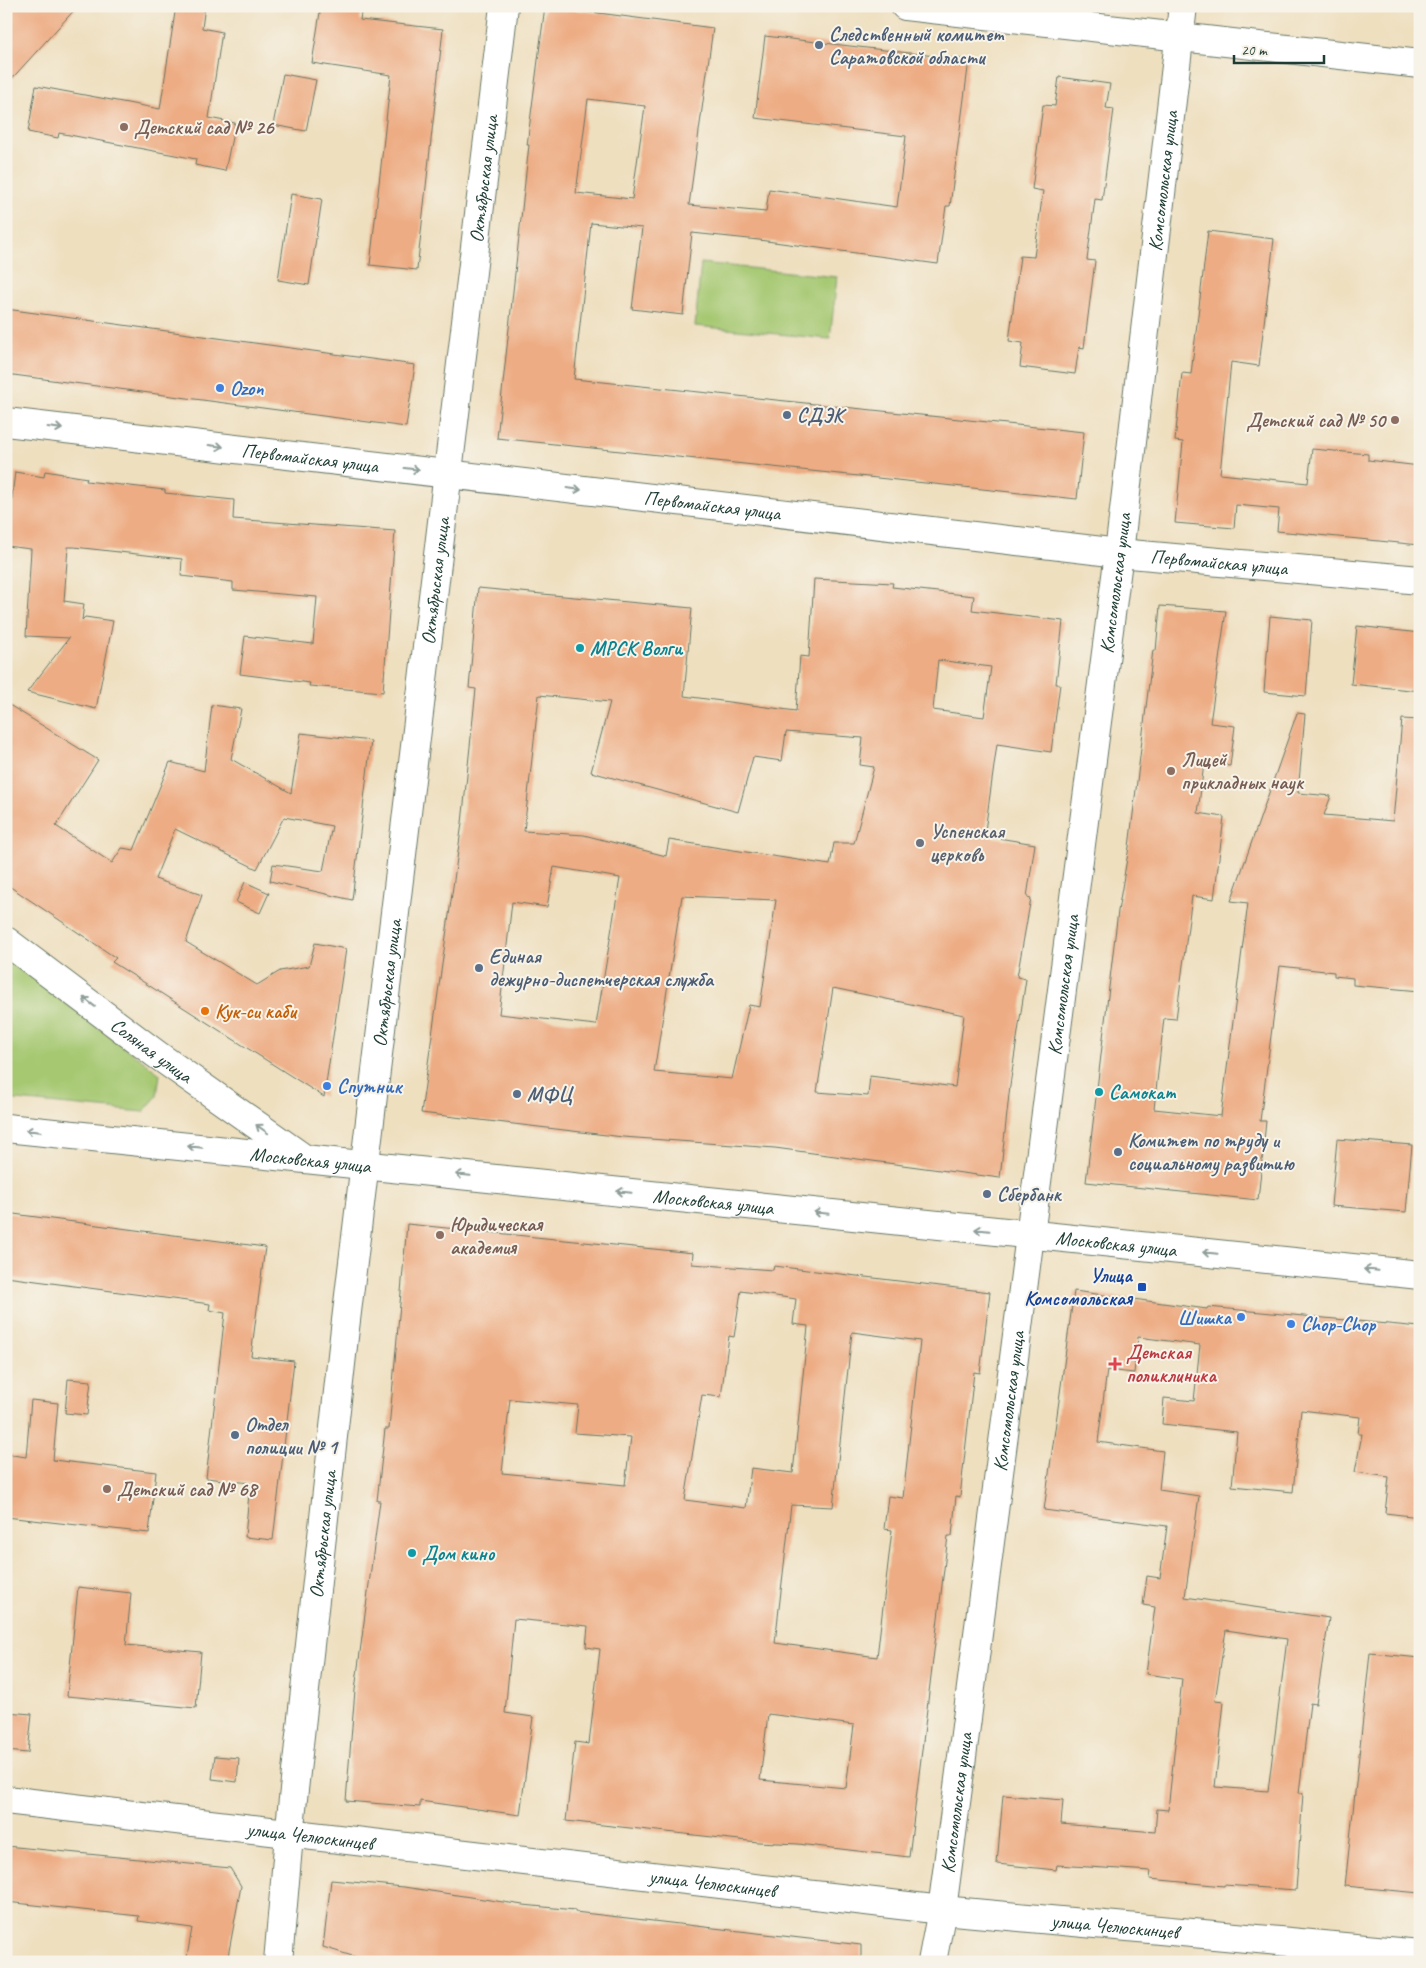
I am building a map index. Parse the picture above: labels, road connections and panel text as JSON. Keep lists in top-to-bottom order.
{
  "streets": {
    "street": [
      "Октябрьская улица",
      "Комсомольская улица",
      "Первомайская улица",
      "Соляная улица",
      "Московская улица",
      "улица Челюскинцев"
    ]
  },
  "crossings": [
    ["Октябрьская улица", "Первомайская улица"],
    ["Октябрьская улица", "Московская улица"],
    ["Октябрьская улица", "улица Челюскинцев"],
    ["Комсомольская улица", "Первомайская улица"],
    ["Комсомольская улица", "Московская улица"],
    ["Комсомольская улица", "улица Челюскинцев"],
    ["Соляная улица", "Московская улица"]
  ],
  "one_way": ["Первомайская улица", "Соляная улица", "Московская улица"],
  "places": {
    "other": [
      "Следственный комитет Саратовской области",
      "Детский сад № 26",
      "Ozon",
      "СДЭК",
      "Детский сад № 50",
      "МРСК Волги",
      "Лицей прикладных наук",
      "Успенская церковь",
      "Единая дежурно-диспетчерская служба",
      "Кук-си каби",
      "Спутник",
      "Самокат",
      "МФЦ",
      "Комитет по труду и социальному развитию",
      "Сбербанк",
      "Юридическая академия",
      "Шишка",
      "Chop-Chop",
      "Отдел полиции № 1",
      "Детский сад № 68",
      "Дом кино"
    ],
    "transit": ["Улица Комсомольская"],
    "health": ["Детская поликлиника"]
  },
  "scale_bar": "20 m"
}
